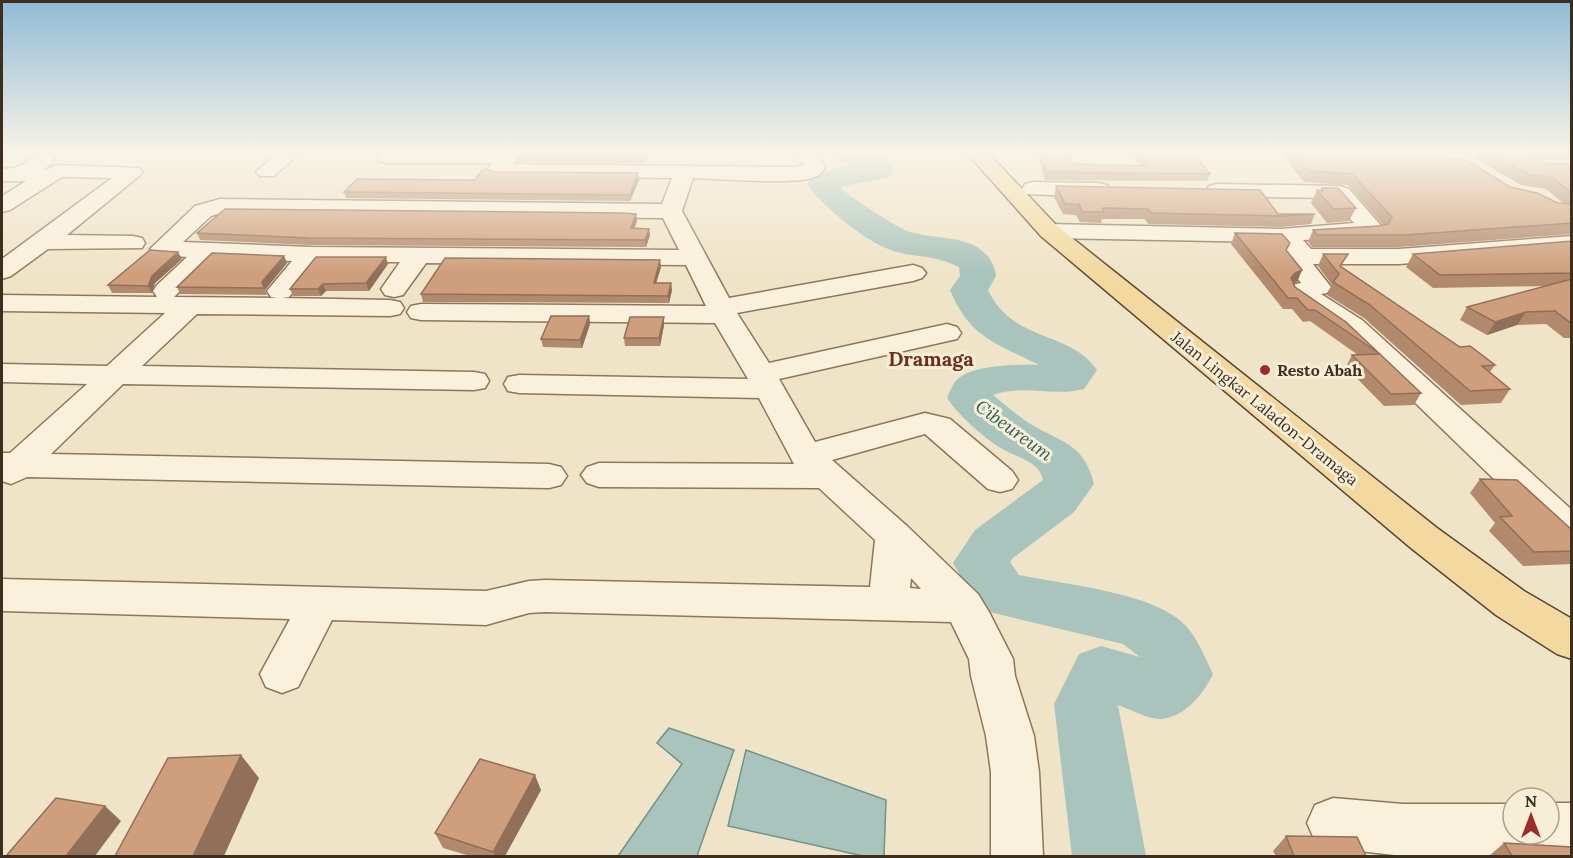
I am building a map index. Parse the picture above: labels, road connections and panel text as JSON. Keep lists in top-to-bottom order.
{
  "streets": {
    "main road": ["Jalan Lingkar Laladon-Dramaga"]
  },
  "districts": ["Dramaga"],
  "water": ["Cibeureum"],
  "places": ["Resto Abah"],
  "north": "top"
}
